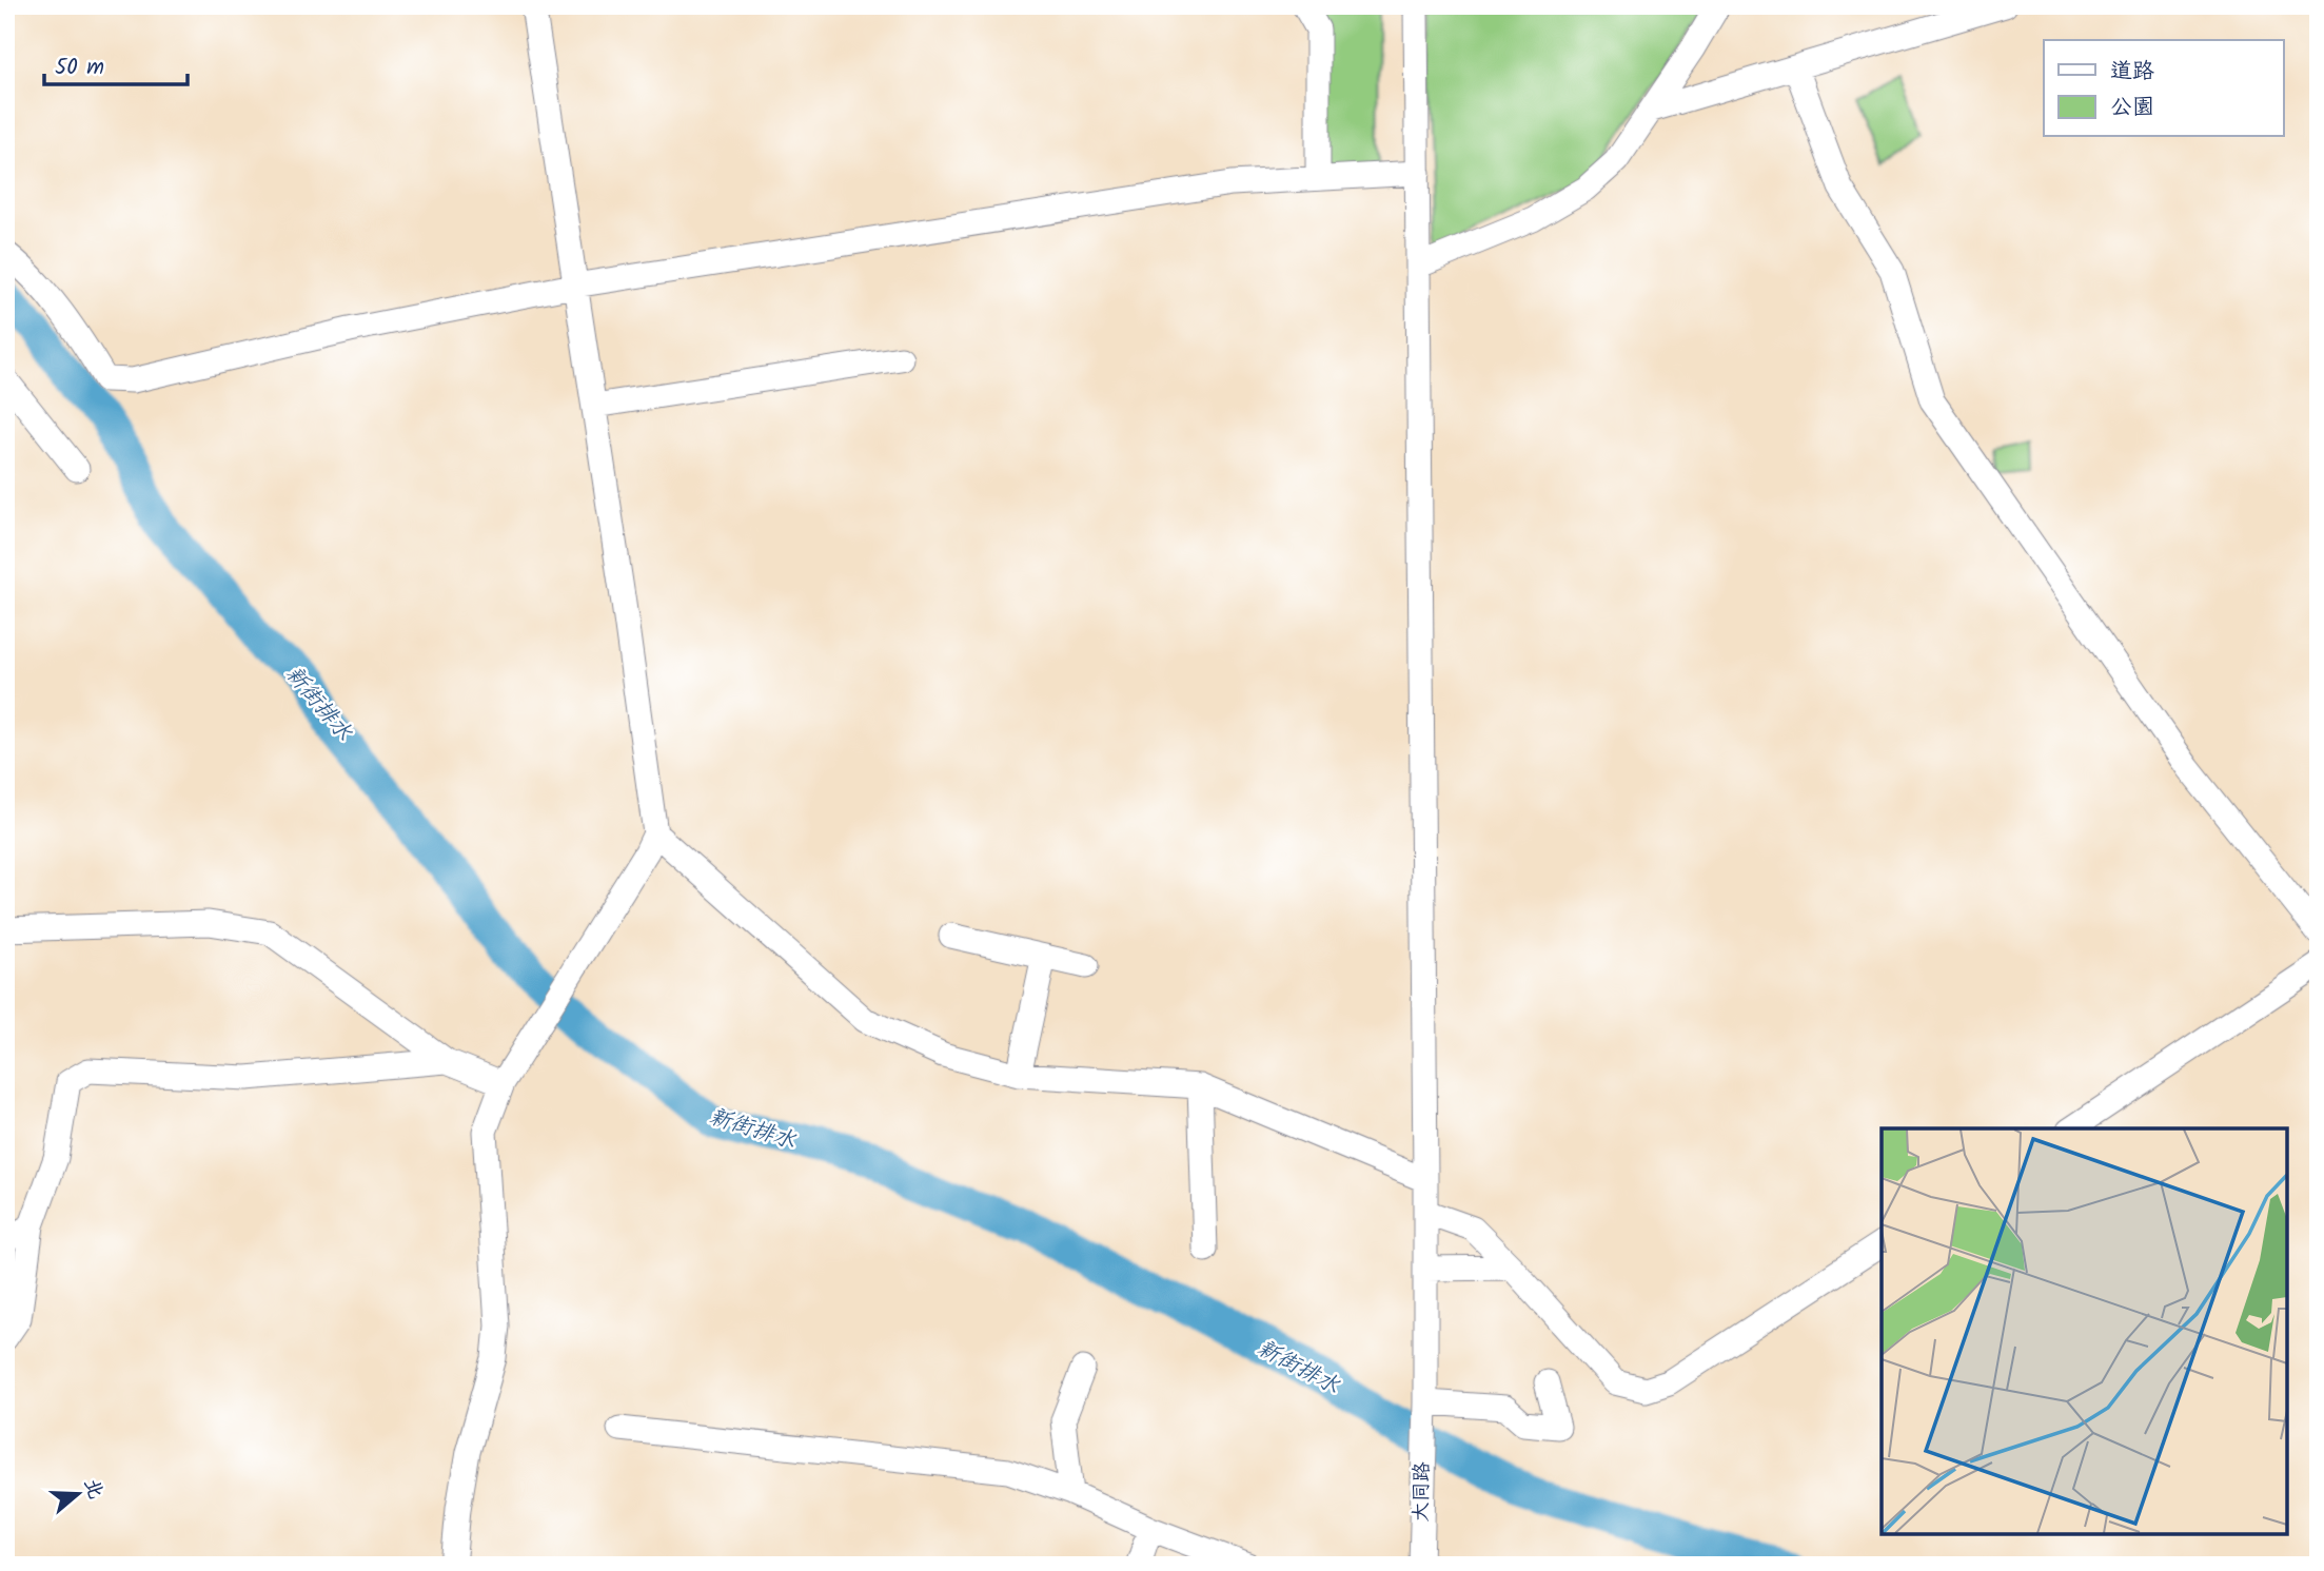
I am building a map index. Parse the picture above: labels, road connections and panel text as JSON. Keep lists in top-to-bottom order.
{
  "streets": {
    "street": ["大同路"]
  },
  "water": ["新街排水"],
  "legend": ["道路", "公園"],
  "scale_bar": "50 m",
  "north": "right"
}
